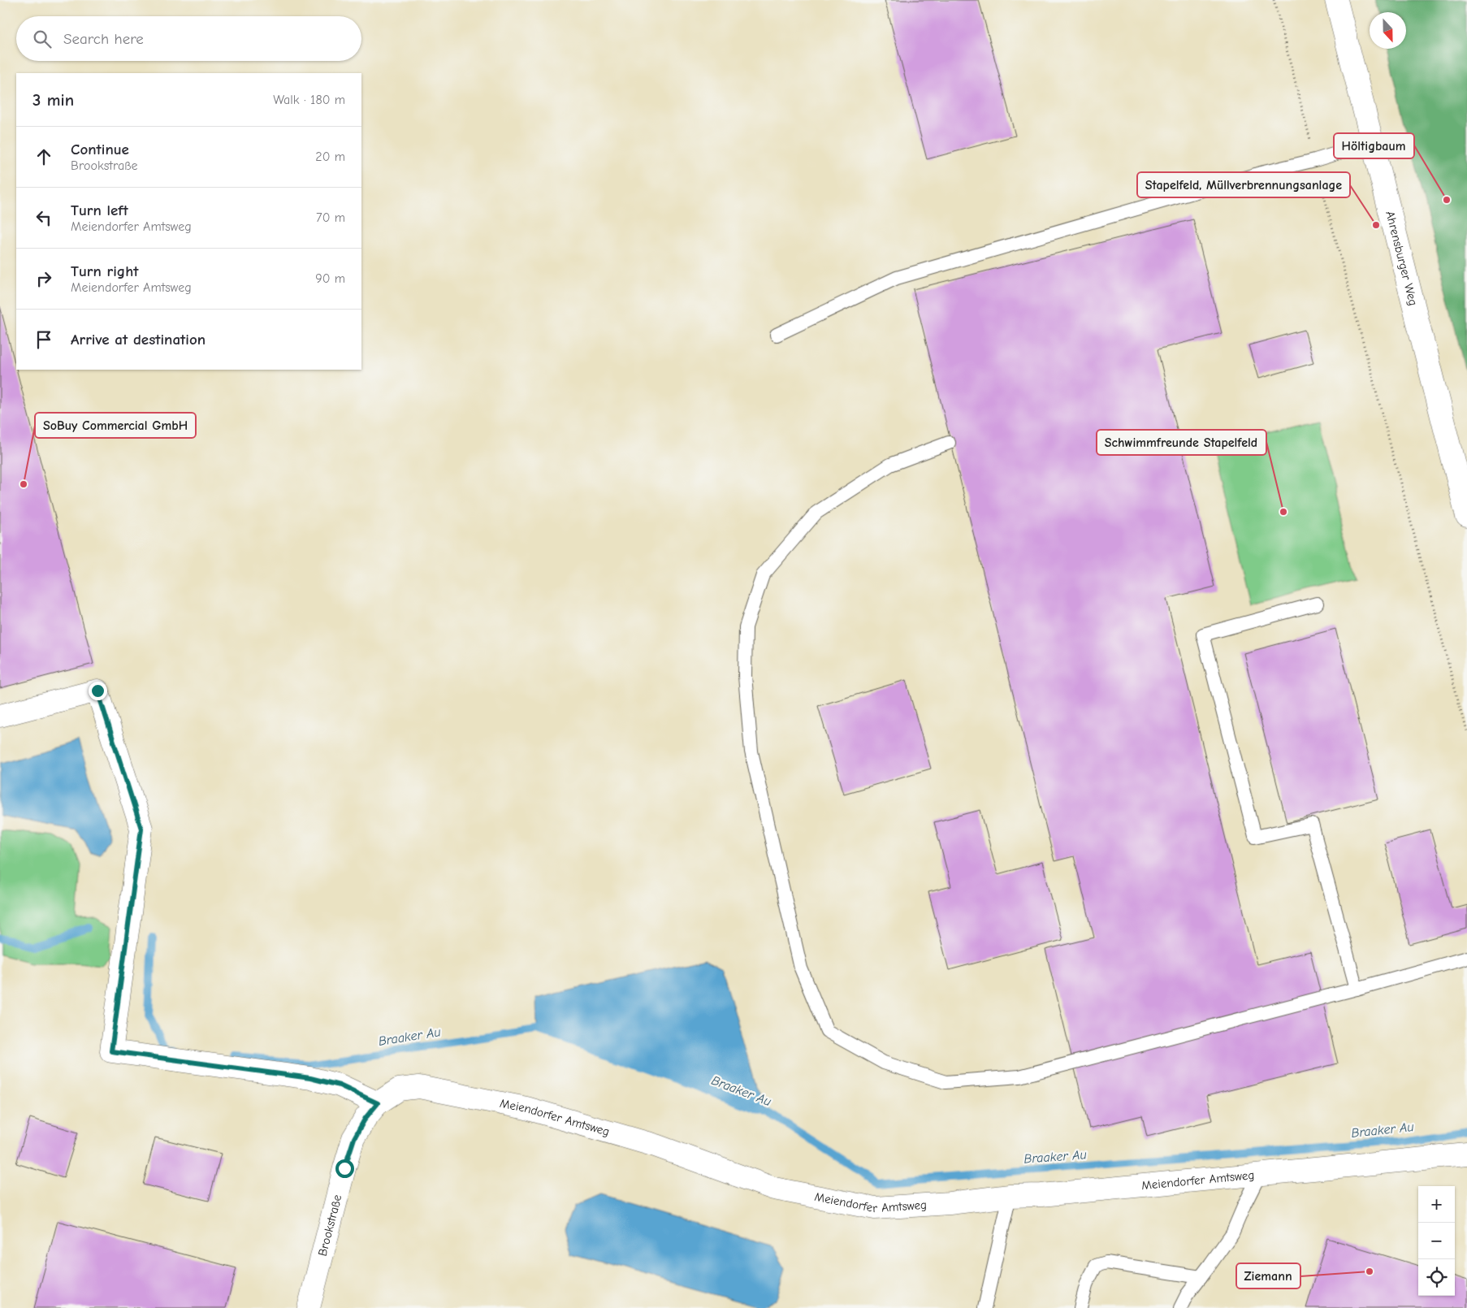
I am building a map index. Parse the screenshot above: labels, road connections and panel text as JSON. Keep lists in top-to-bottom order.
{
  "streets": {
    "street": ["Ahrensburger Weg", "Meiendorfer Amtsweg", "Brookstraße"]
  },
  "crossings": [
    ["Meiendorfer Amtsweg", "Brookstraße"]
  ],
  "water": ["Braaker Au"],
  "places": [
    "Höltigbaum",
    "Stapelfeld, Müllverbrennungsanlage",
    "SoBuy Commercial GmbH",
    "Schwimmfreunde Stapelfeld",
    "Ziemann"
  ],
  "north": "bottom",
  "page": {
    "search": "Search here",
    "heading": ["3 min", "Walk · 180 m"],
    "list": [
      ["Continue", "Brookstraße", "20 m"],
      ["Turn left", "Meiendorfer Amtsweg", "70 m"],
      ["Turn right", "Meiendorfer Amtsweg", "90 m"],
      "Arrive at destination"
    ],
    "map_buttons": ["+", "−"]
  }
}
